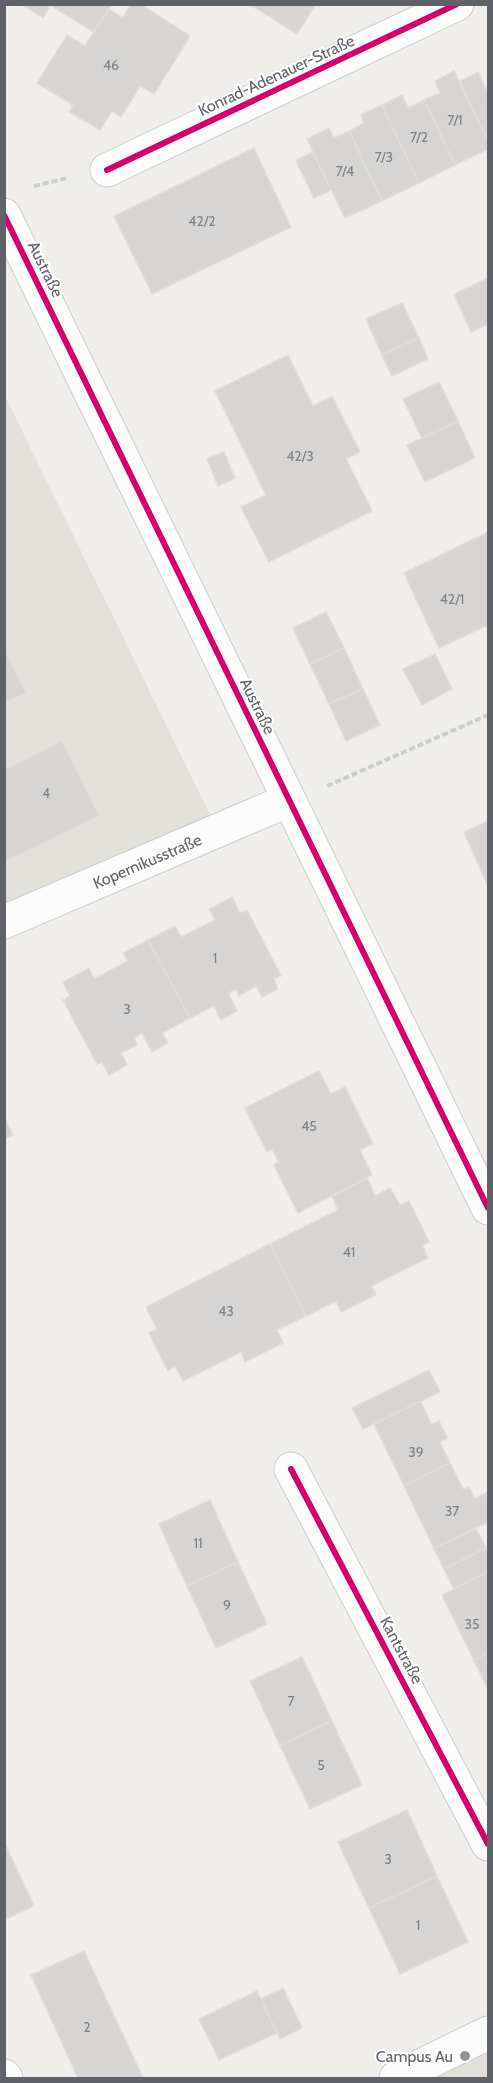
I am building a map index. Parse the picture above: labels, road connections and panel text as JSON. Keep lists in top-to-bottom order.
{
  "streets": {
    "street": [
      "Konrad-Adenauer-Straße",
      "Austraße",
      "Kopernikusstraße",
      "Kantstraße"
    ]
  },
  "crossings": [
    ["Austraße", "Kopernikusstraße"]
  ],
  "places": ["Campus Au"],
  "house_numbers": [
    "46",
    "7/1",
    "7/2",
    "7/3",
    "7/4",
    "42/2",
    "42/3",
    "42/1",
    "4",
    "1",
    "3",
    "45",
    "41",
    "43",
    "39",
    "37",
    "11",
    "9",
    "35",
    "7",
    "5",
    "3",
    "1",
    "2"
  ]
}
